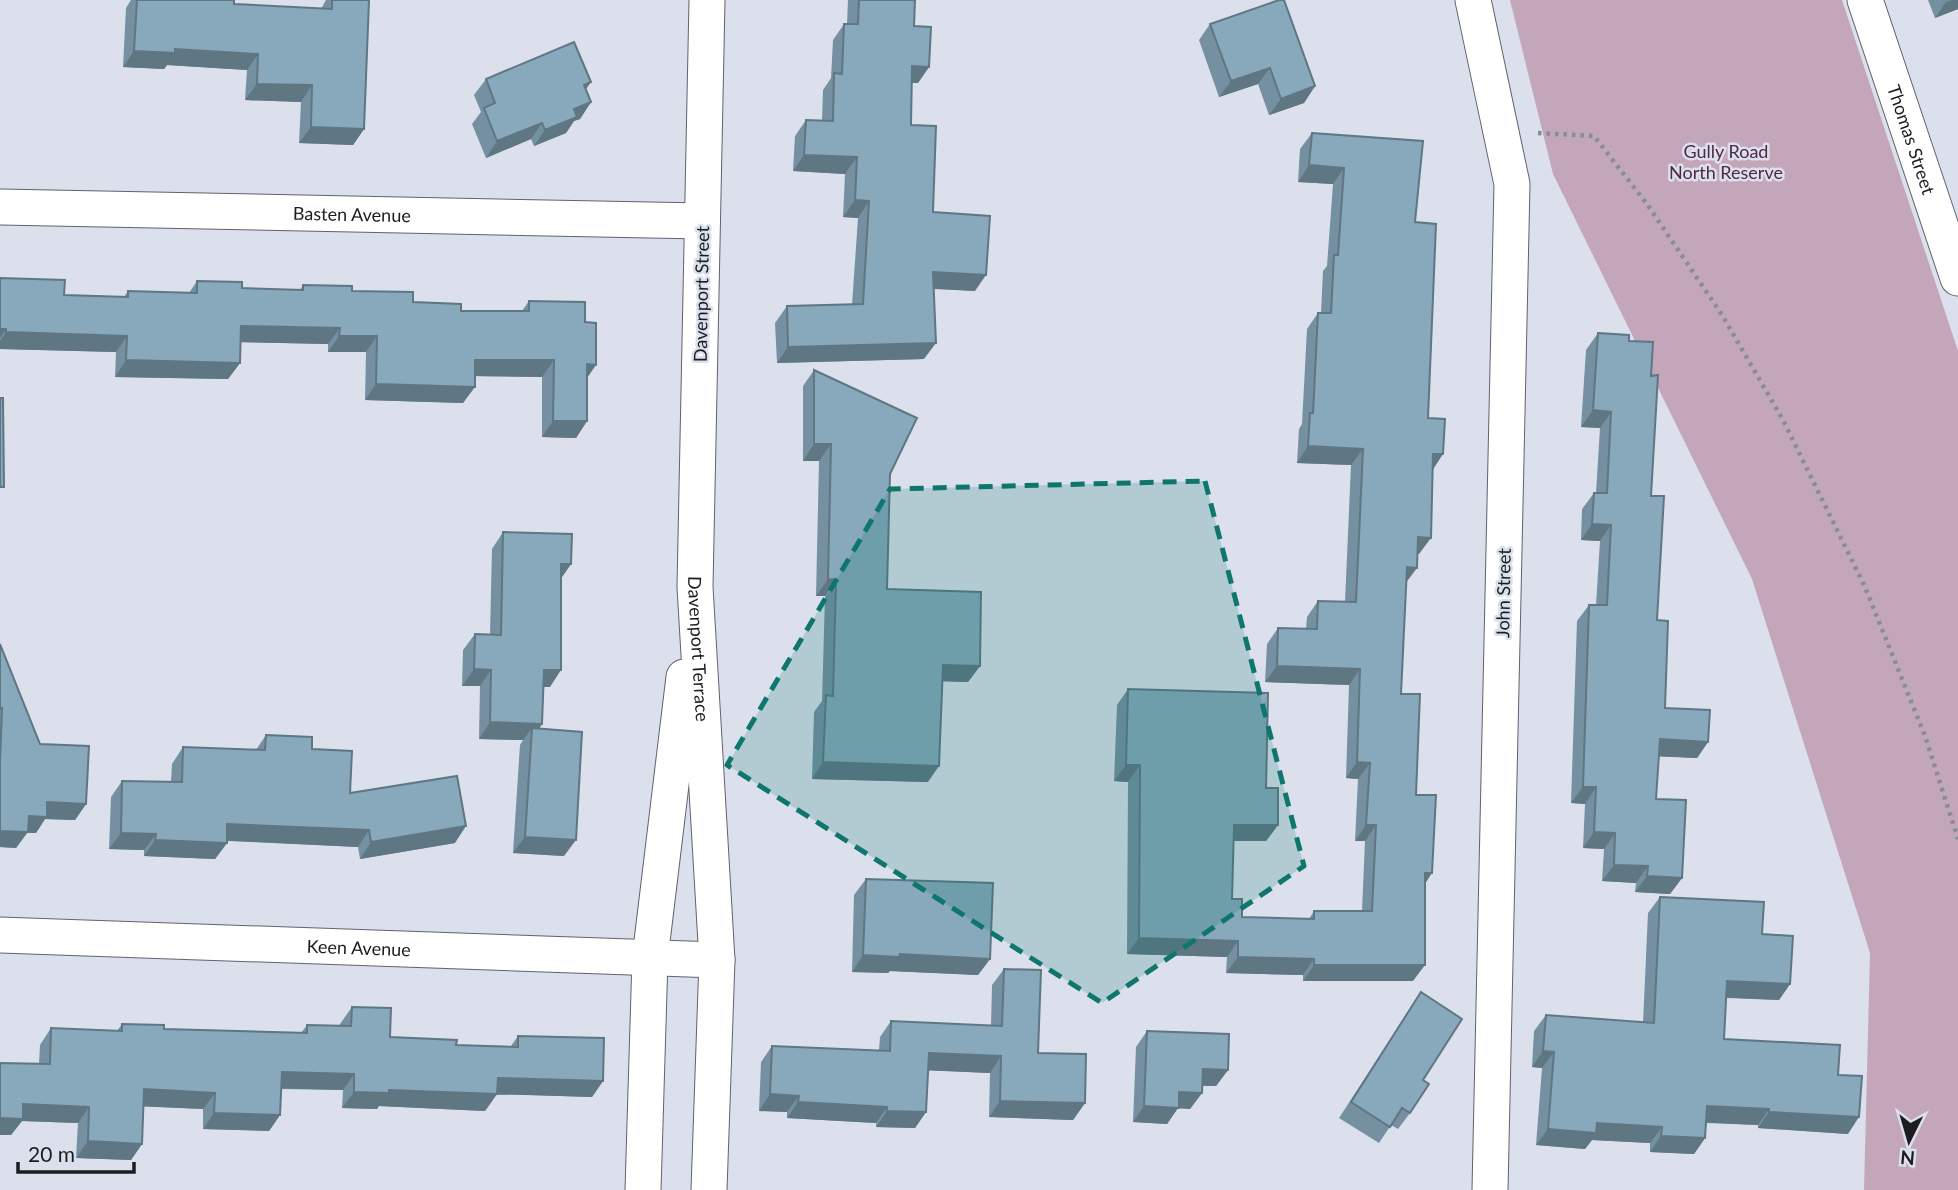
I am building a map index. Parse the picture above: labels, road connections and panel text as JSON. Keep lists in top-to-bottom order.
{
  "streets": {
    "street": [
      "Thomas Street",
      "Basten Avenue",
      "Davenport Street",
      "John Street",
      "Davenport Terrace",
      "Keen Avenue"
    ]
  },
  "crossings": [
    ["Basten Avenue", "Davenport Street"],
    ["Davenport Street", "Davenport Terrace"],
    ["Davenport Terrace", "Keen Avenue"]
  ],
  "parks": ["Gully Road North Reserve"],
  "scale_bar": "20 m",
  "north": "bottom"
}
